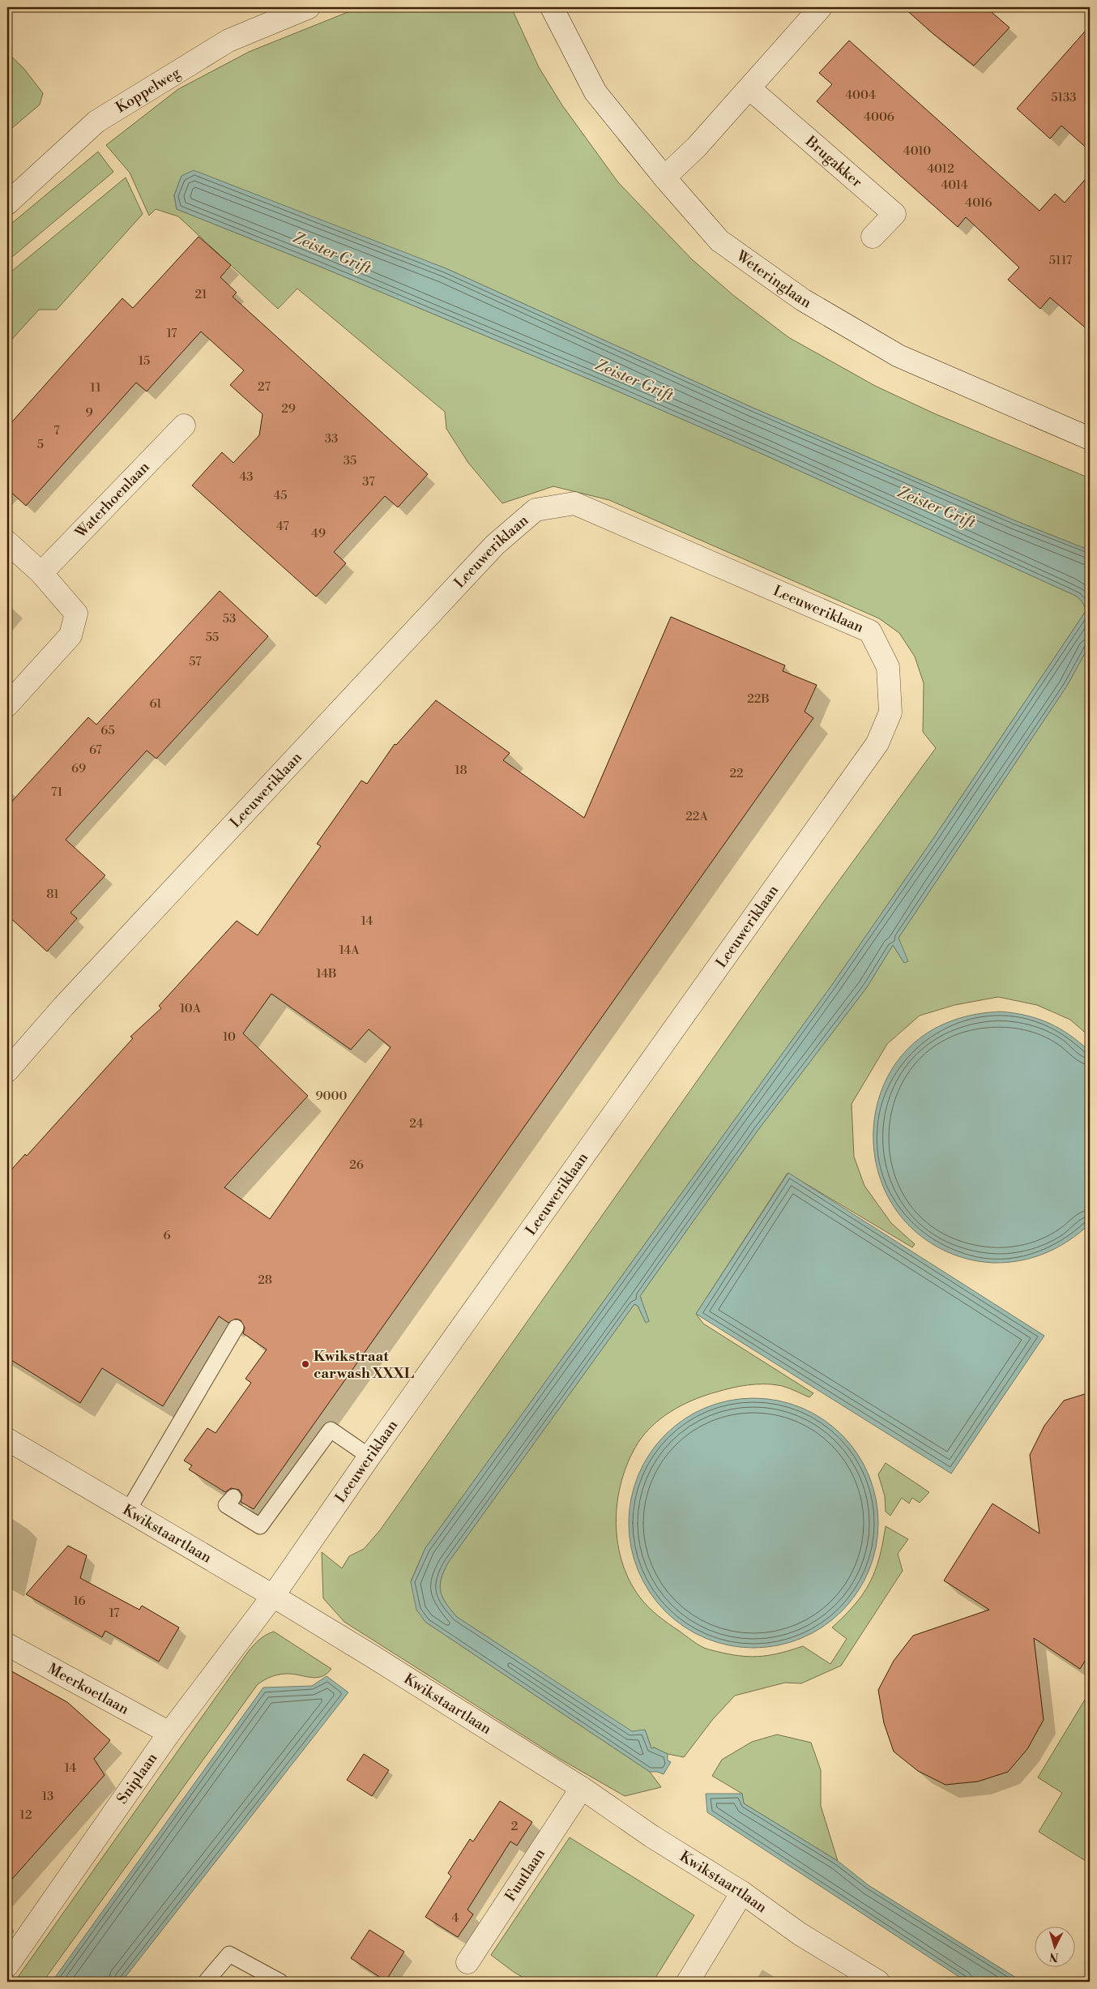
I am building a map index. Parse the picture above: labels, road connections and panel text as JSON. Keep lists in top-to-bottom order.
{
  "streets": {
    "street": [
      "Koppelweg",
      "Brugakker",
      "Weteringlaan",
      "Waterhoenlaan",
      "Leeuweriklaan",
      "Kwikstaartlaan",
      "Meerkoetlaan",
      "Sniplaan",
      "Fuutlaan"
    ]
  },
  "crossings": [
    ["Leeuweriklaan", "Kwikstaartlaan"],
    ["Leeuweriklaan", "Sniplaan"],
    ["Kwikstaartlaan", "Sniplaan"],
    ["Kwikstaartlaan", "Fuutlaan"],
    ["Meerkoetlaan", "Sniplaan"]
  ],
  "water": ["Zeister Grift"],
  "places": ["Kwikstraat carwash XXXL"],
  "house_numbers": [
    "4004",
    "5133",
    "4006",
    "4010",
    "4012",
    "4014",
    "4016",
    "5117",
    "21",
    "17",
    "15",
    "27",
    "11",
    "29",
    "9",
    "7",
    "33",
    "5",
    "35",
    "43",
    "37",
    "45",
    "47",
    "49",
    "53",
    "55",
    "57",
    "22B",
    "61",
    "65",
    "67",
    "69",
    "18",
    "22",
    "71",
    "22A",
    "81",
    "14",
    "14A",
    "14B",
    "10A",
    "10",
    "9000",
    "24",
    "26",
    "6",
    "28",
    "16",
    "17",
    "14",
    "13",
    "12",
    "2",
    "4"
  ],
  "north": "bottom"
}
